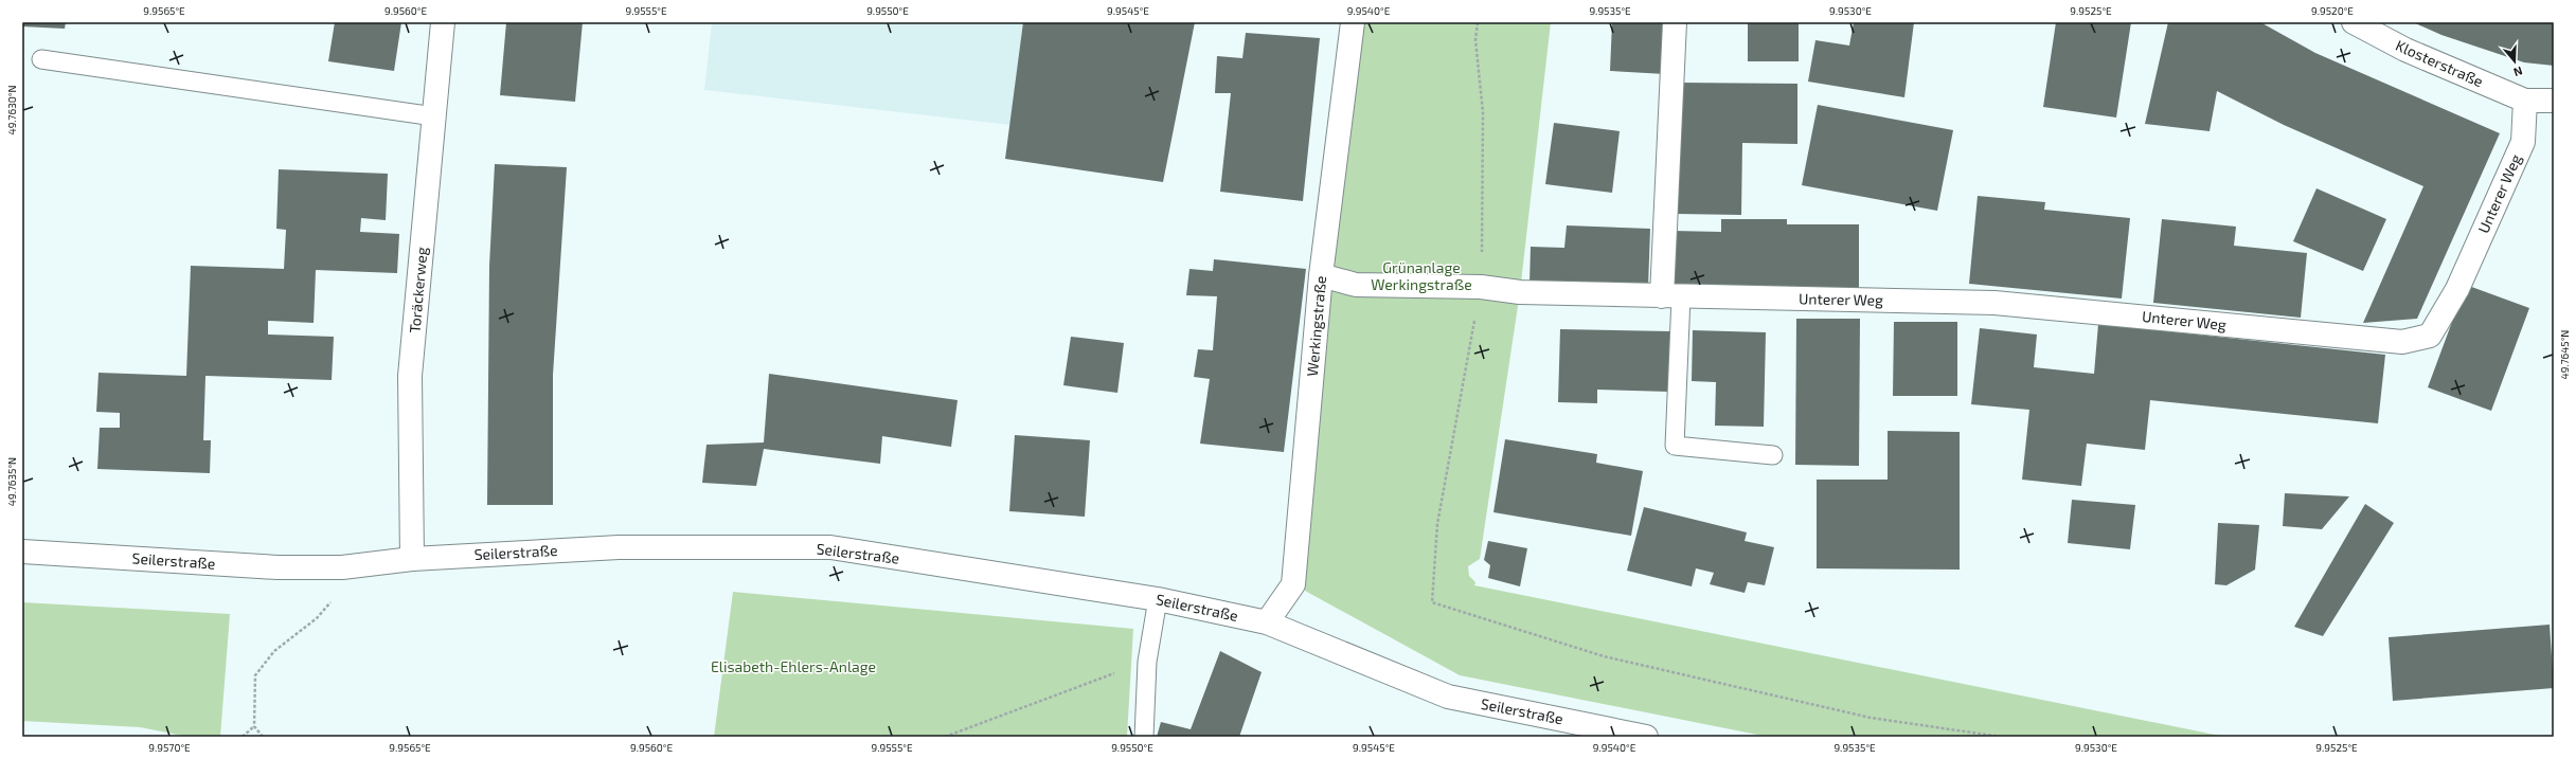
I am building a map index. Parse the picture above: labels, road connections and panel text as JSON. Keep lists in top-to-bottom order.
{
  "streets": {
    "street": [
      "Klosterstraße",
      "Unterer Weg",
      "Toräckerweg",
      "Werkingstraße",
      "Seilerstraße"
    ]
  },
  "crossings": [
    ["Klosterstraße", "Unterer Weg"],
    ["Unterer Weg", "Werkingstraße"],
    ["Toräckerweg", "Seilerstraße"],
    ["Werkingstraße", "Seilerstraße"]
  ],
  "parks": ["Grünanlage Werkingstraße", "Elisabeth-Ehlers-Anlage"],
  "north": "bottom",
  "coordinates": [
    "9.9565°E",
    "9.9560°E",
    "9.9555°E",
    "9.9550°E",
    "9.9545°E",
    "9.9540°E",
    "9.9535°E",
    "9.9530°E",
    "9.9525°E",
    "9.9520°E",
    "49.7630°N",
    "49.7645°N",
    "49.7635°N",
    "9.9570°E"
  ]
}
